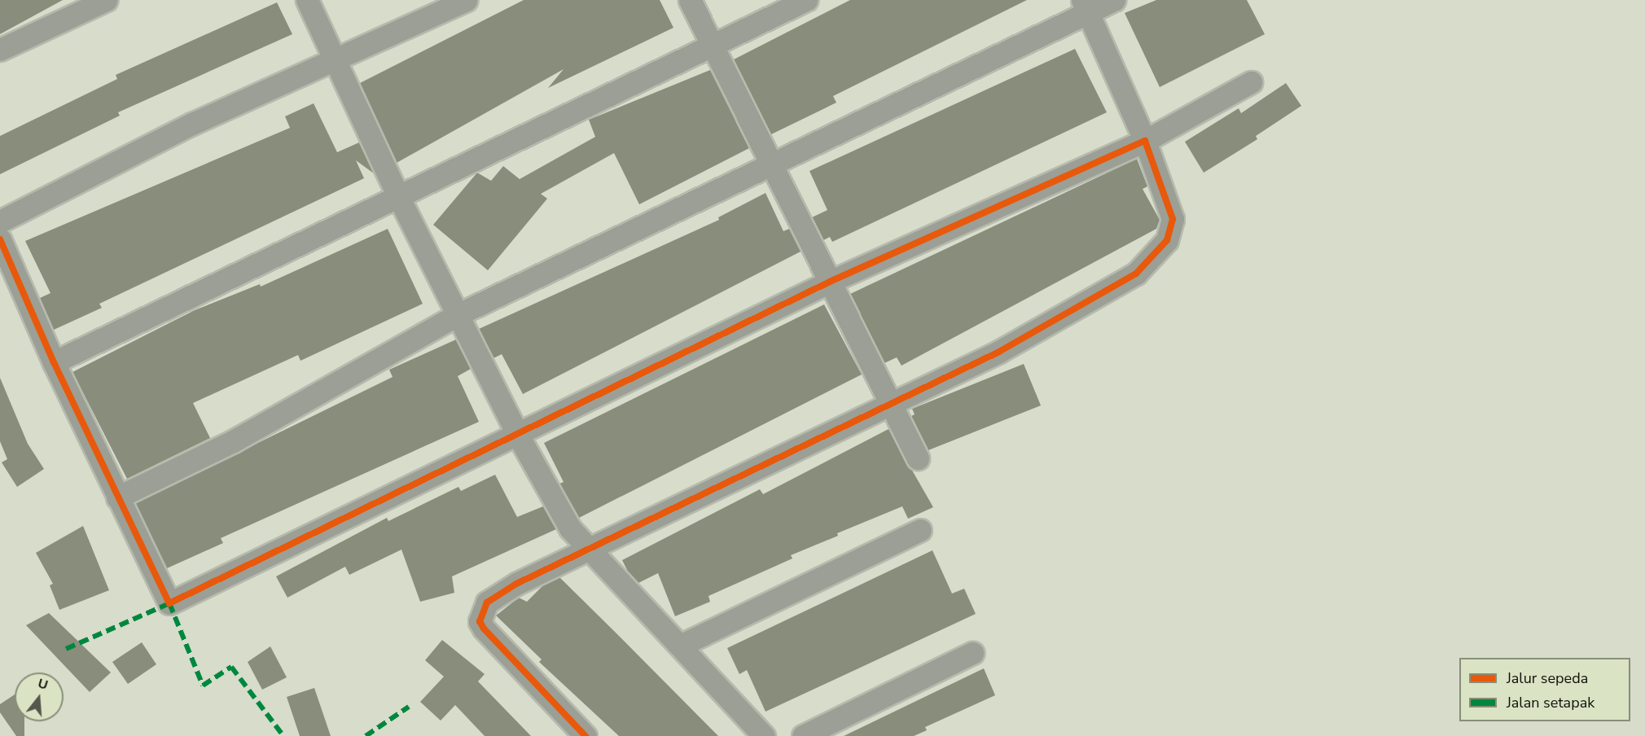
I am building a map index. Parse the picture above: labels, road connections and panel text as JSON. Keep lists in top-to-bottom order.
{
  "legend": ["Jalur sepeda", "Jalan setapak"],
  "north": "top"
}
